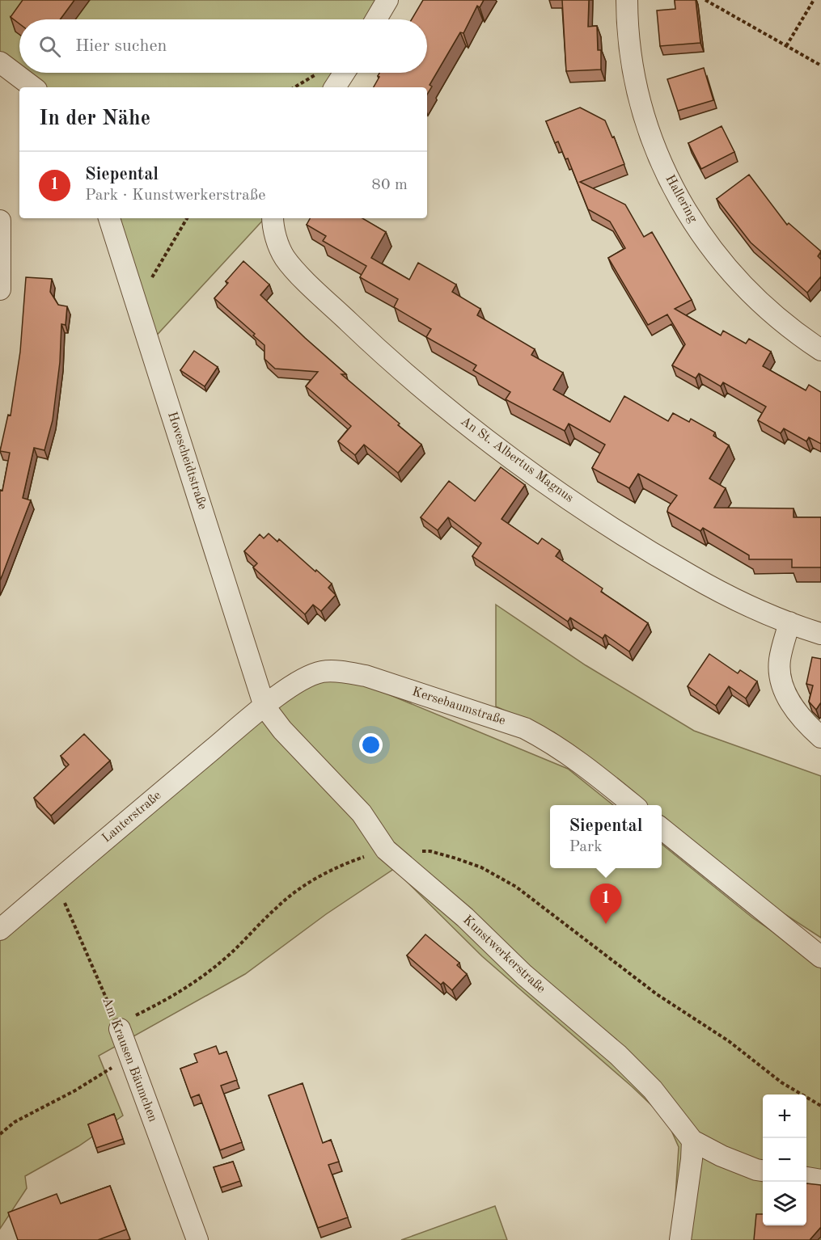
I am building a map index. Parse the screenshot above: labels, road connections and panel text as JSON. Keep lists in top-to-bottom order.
{
  "streets": {
    "street": [
      "Hallering",
      "An St. Albertus Magnus",
      "Hovescheidtstraße",
      "Kersebaumstraße",
      "Lanterstraße",
      "Kunstwerkerstraße",
      "Am Krausen Bäumchen"
    ]
  },
  "crossings": [
    ["Hovescheidtstraße", "Kersebaumstraße"],
    ["Hovescheidtstraße", "Lanterstraße"],
    ["Hovescheidtstraße", "Kunstwerkerstraße"],
    ["Kersebaumstraße", "Lanterstraße"],
    ["Kersebaumstraße", "Kunstwerkerstraße"],
    ["Lanterstraße", "Kunstwerkerstraße"],
    ["Lanterstraße", "Am Krausen Bäumchen"]
  ],
  "page": {
    "search": "Hier suchen",
    "heading": "In der Nähe",
    "list": [
      {
        "mark": "1",
        "name": "Siepental",
        "note": "Park · Kunstwerkerstraße",
        "value": "80 m"
      }
    ],
    "popup": ["Siepental", "Park"],
    "pins": "1",
    "map_buttons": ["+", "−"]
  }
}
